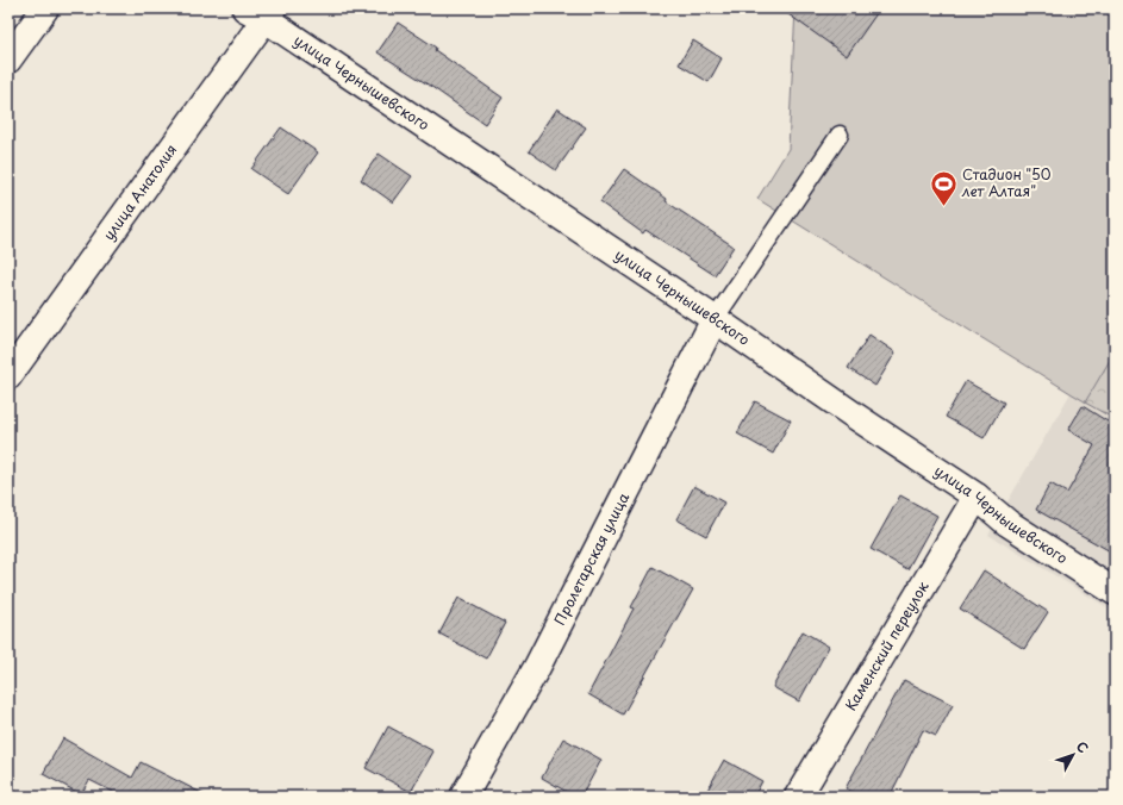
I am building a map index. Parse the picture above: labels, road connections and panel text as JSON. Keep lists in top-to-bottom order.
{
  "streets": {
    "street": [
      "улица Чернышевского",
      "улица Анатолия",
      "Пролетарская улица",
      "Каменский переулок"
    ]
  },
  "crossings": [
    ["улица Чернышевского", "улица Анатолия"],
    ["улица Чернышевского", "Пролетарская улица"],
    ["улица Чернышевского", "Каменский переулок"]
  ],
  "places": {
    "sports": ["Стадион \"50 лет Алтая\""]
  },
  "north": "top right"
}
